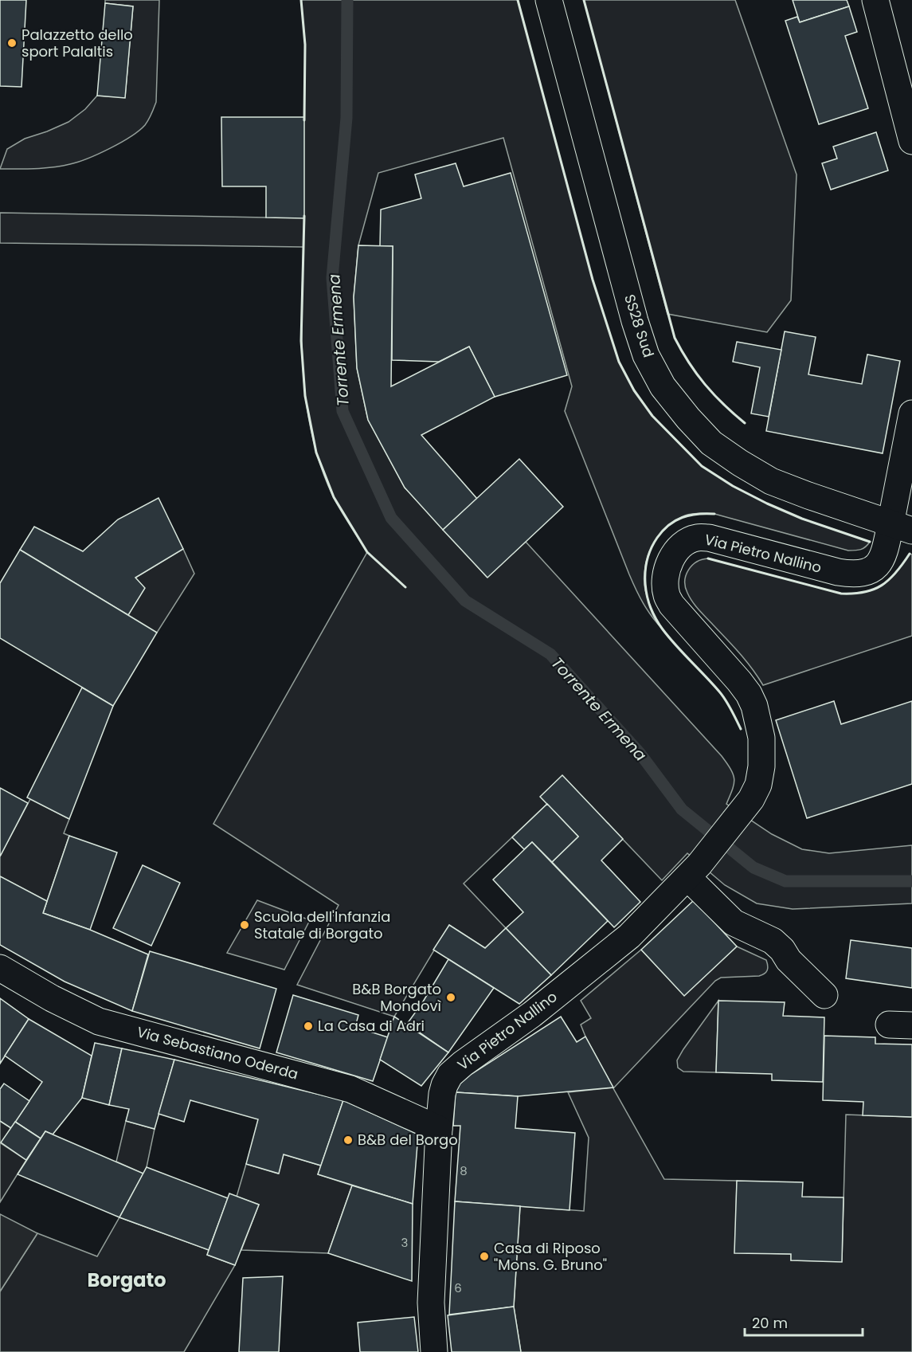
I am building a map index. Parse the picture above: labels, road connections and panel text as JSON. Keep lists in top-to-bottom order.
{
  "streets": {
    "street": ["SS28 Sud", "Via Pietro Nallino", "Via Sebastiano Oderda"]
  },
  "crossings": [
    ["SS28 Sud", "Via Pietro Nallino"],
    ["Via Pietro Nallino", "Via Sebastiano Oderda"]
  ],
  "districts": ["Borgato"],
  "water": ["Torrente Ermena"],
  "places": [
    "Palazzetto dello sport PalaItis",
    "Scuola dell'Infanzia Statale di Borgato",
    "B&B Borgato Mondovì",
    "La Casa di Adri",
    "B&B del Borgo",
    "Casa di Riposo \"Mons. G. Bruno\""
  ],
  "house_numbers": ["8", "3", "6"],
  "scale_bar": "20 m"
}
